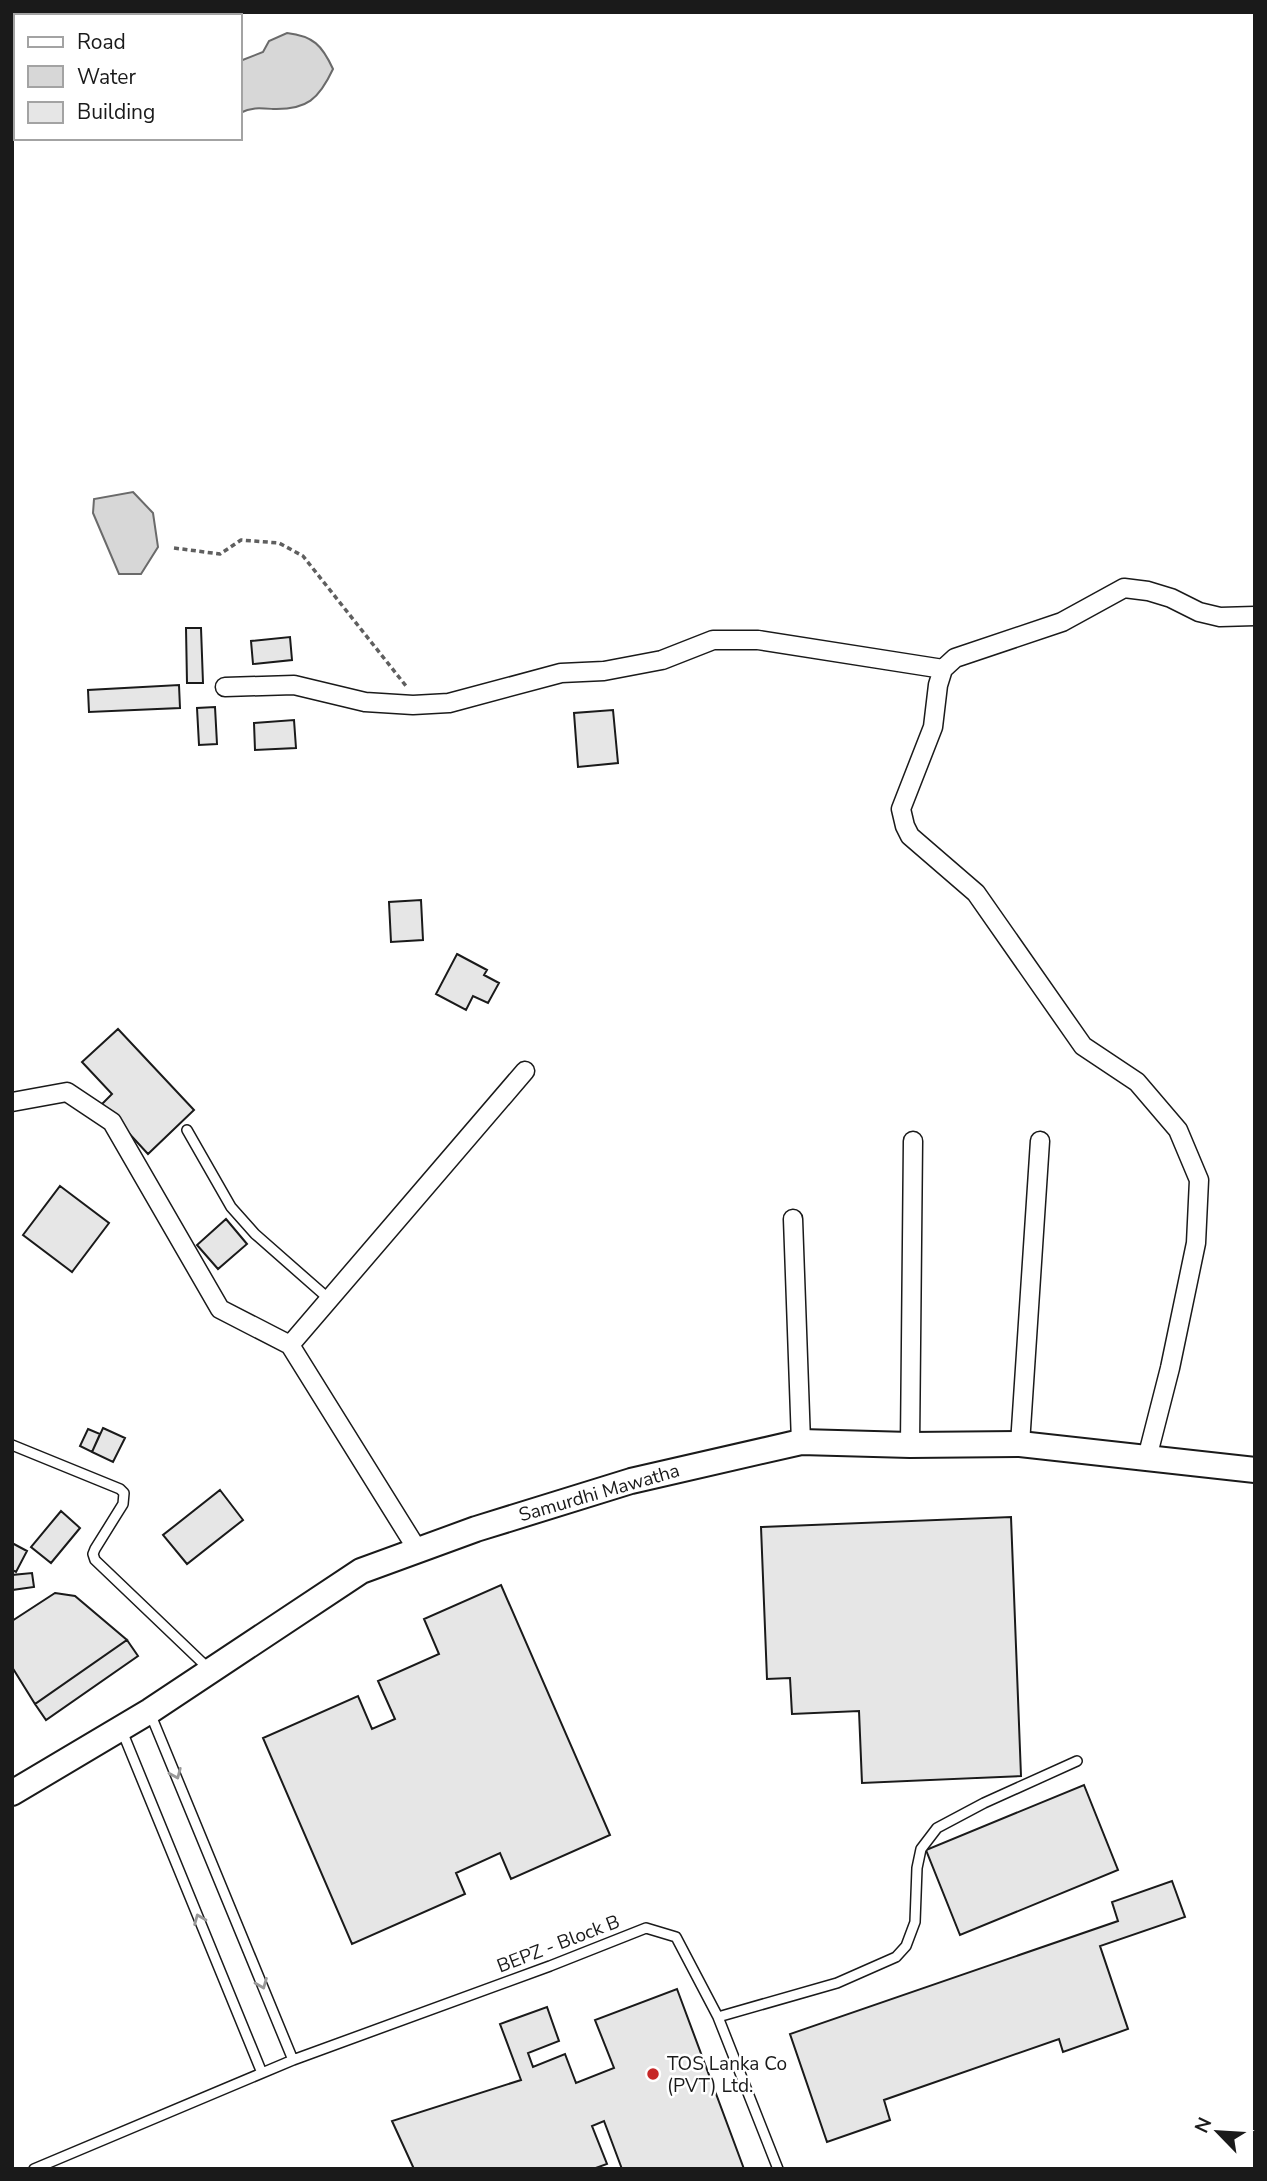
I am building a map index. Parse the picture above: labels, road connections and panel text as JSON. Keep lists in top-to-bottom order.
{
  "streets": {
    "main road": ["Samurdhi Mawatha"],
    "lane": ["BEPZ - Block B"]
  },
  "places": ["TOS Lanka Co (PVT) Ltd."],
  "legend": ["Road", "Water", "Building"],
  "north": "top left"
}
